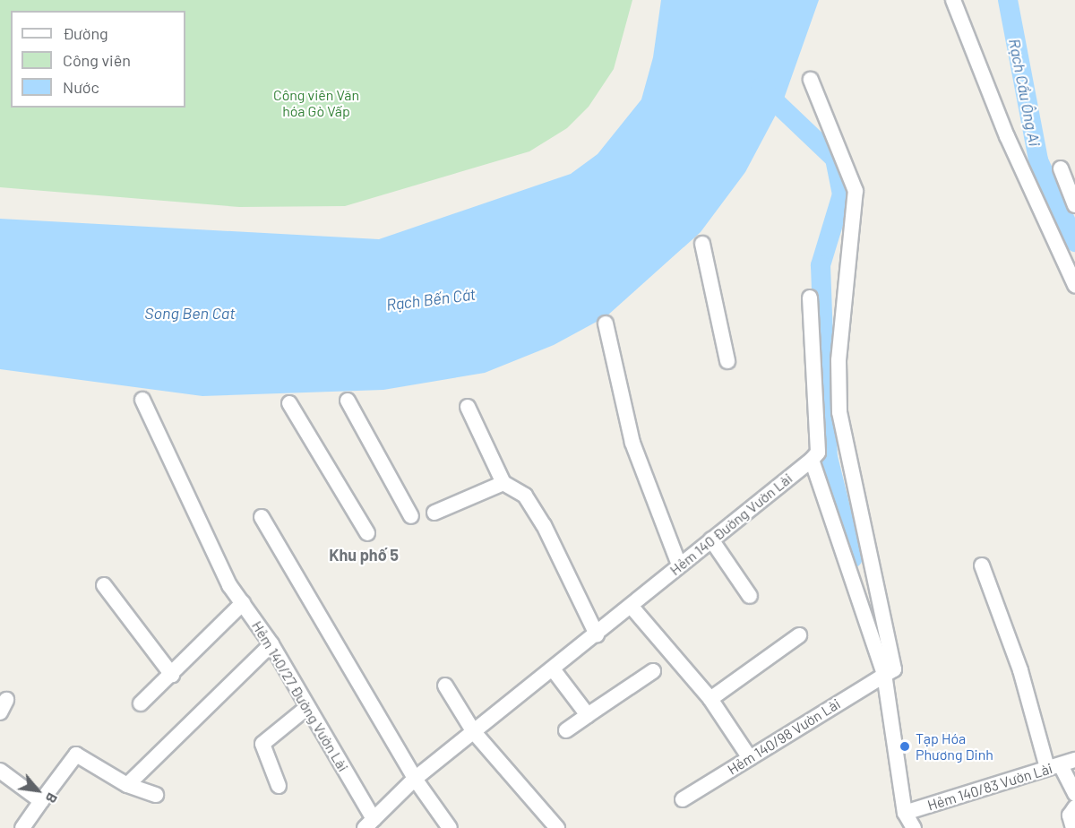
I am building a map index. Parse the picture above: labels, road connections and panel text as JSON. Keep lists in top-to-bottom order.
{
  "streets": {
    "street": [
      "Hẻm 140 Đường Vườn Lài",
      "Hẻm 140/27 Đường Vườn Lài",
      "Hẻm 140/98 Vườn Lài",
      "Hẻm 140/83 Vườn Lài"
    ]
  },
  "crossings": [
    ["Hẻm 140 Đường Vườn Lài", "Hẻm 140/27 Đường Vườn Lài"]
  ],
  "districts": ["Khu phố 5"],
  "water": ["Rạch Cầu Ông Ai", "Rạch Bến Cát", "Song Ben Cat"],
  "parks": ["Công viên Văn hóa Gò Vấp"],
  "places": ["Tạp Hóa Phương Dinh"],
  "legend": ["Đường", "Công viên", "Nước"],
  "north": "bottom right"
}
